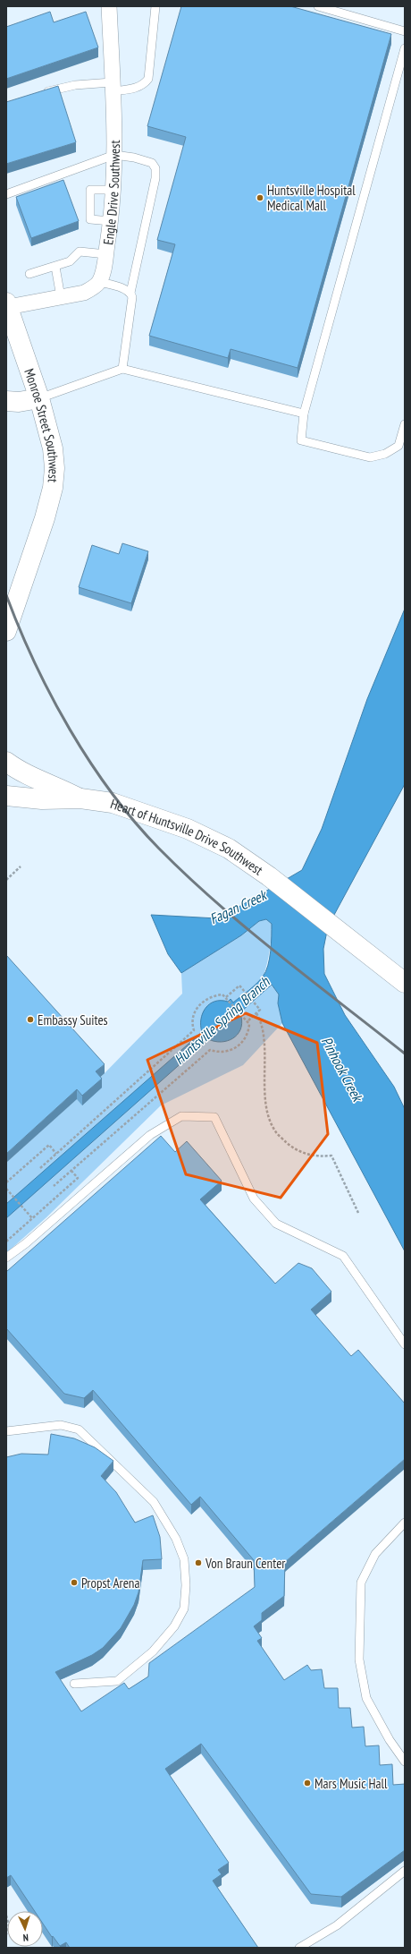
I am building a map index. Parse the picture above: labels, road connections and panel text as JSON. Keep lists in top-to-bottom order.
{
  "streets": {
    "street": ["Engle Drive Southwest", "Monroe Street Southwest", "Heart of Huntsville Drive Southwest"]
  },
  "water": ["Fagan Creek", "Huntsville Spring Branch", "Pinhook Creek"],
  "places": [
    "Huntsville Hospital Medical Mall",
    "Embassy Suites",
    "Von Braun Center",
    "Propst Arena",
    "Mars Music Hall"
  ],
  "north": "bottom"
}
